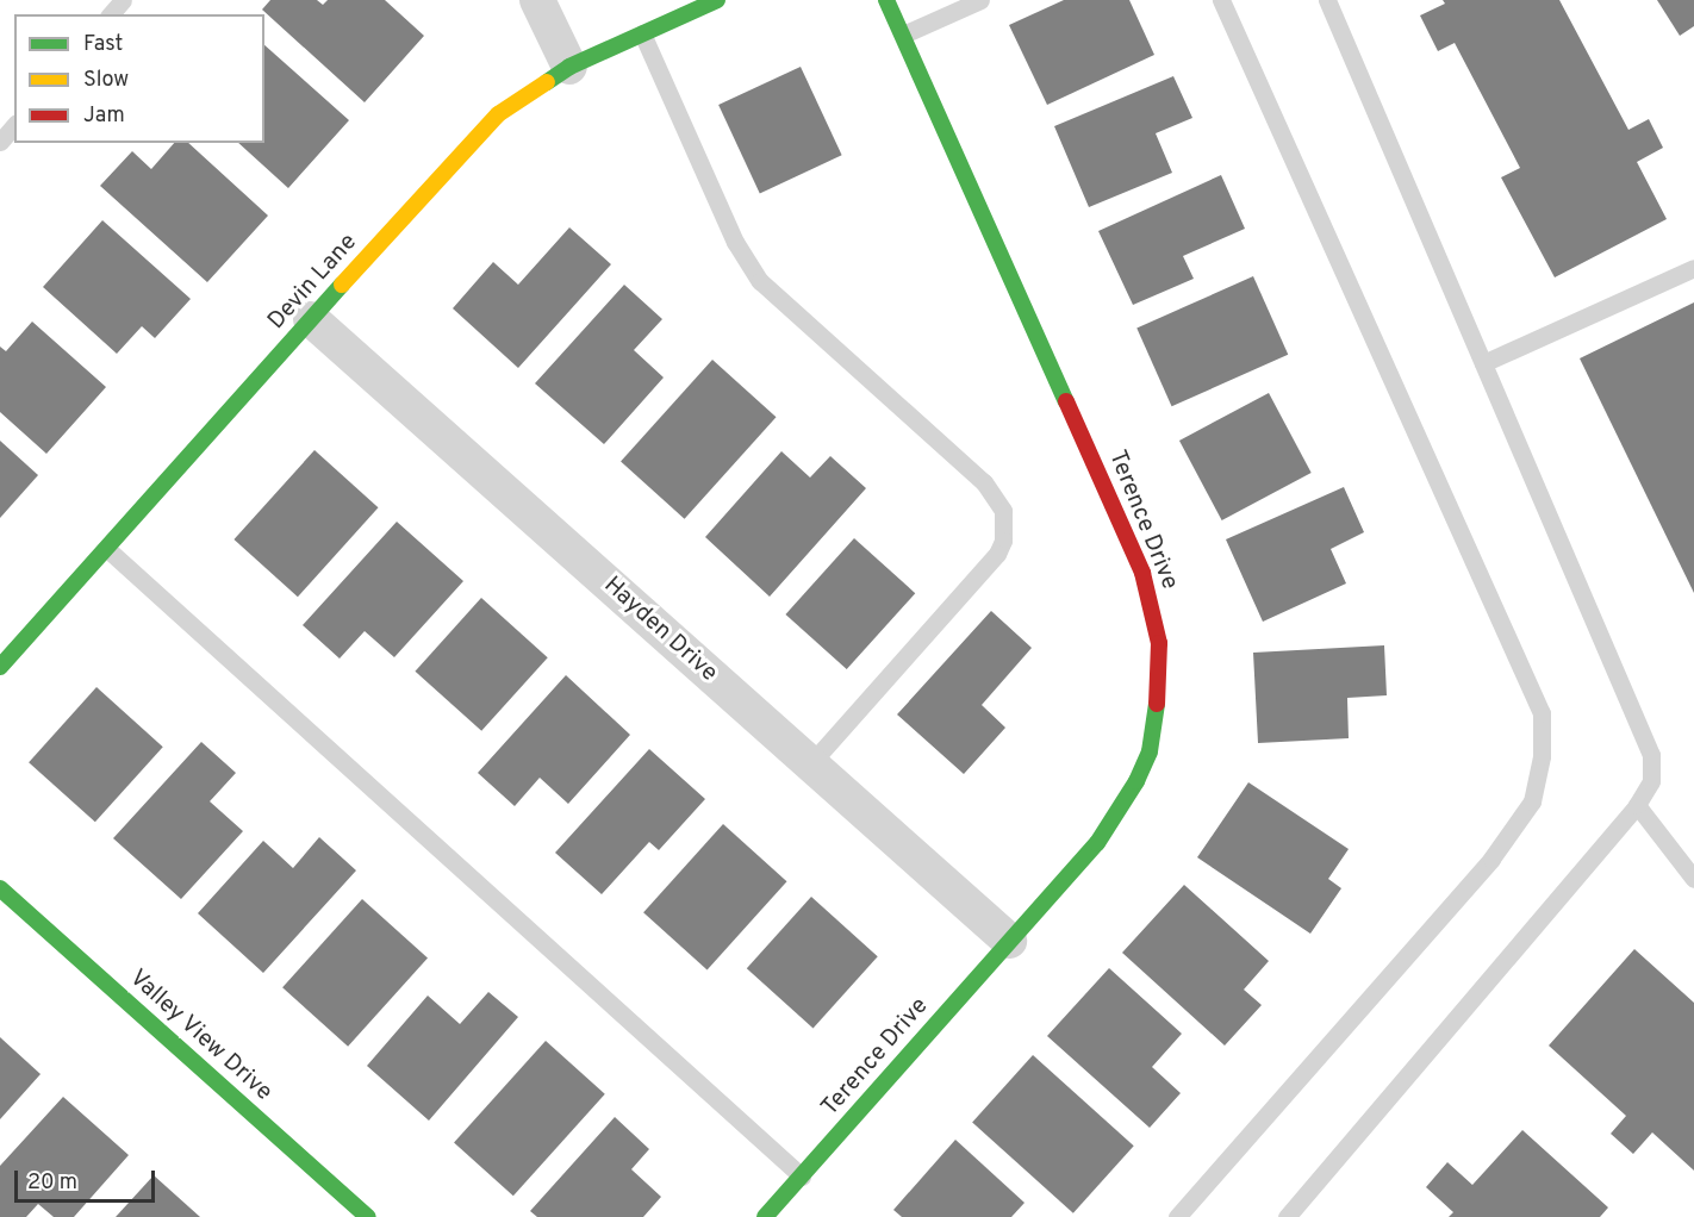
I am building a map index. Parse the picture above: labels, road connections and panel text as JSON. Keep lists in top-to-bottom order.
{
  "streets": {
    "street": [
      "Devin Lane",
      "Terence Drive",
      "Hayden Drive",
      "Valley View Drive"
    ]
  },
  "crossings": [
    ["Devin Lane", "Hayden Drive"],
    ["Terence Drive", "Hayden Drive"]
  ],
  "legend": ["Fast", "Slow", "Jam"],
  "scale_bar": "20 m"
}
